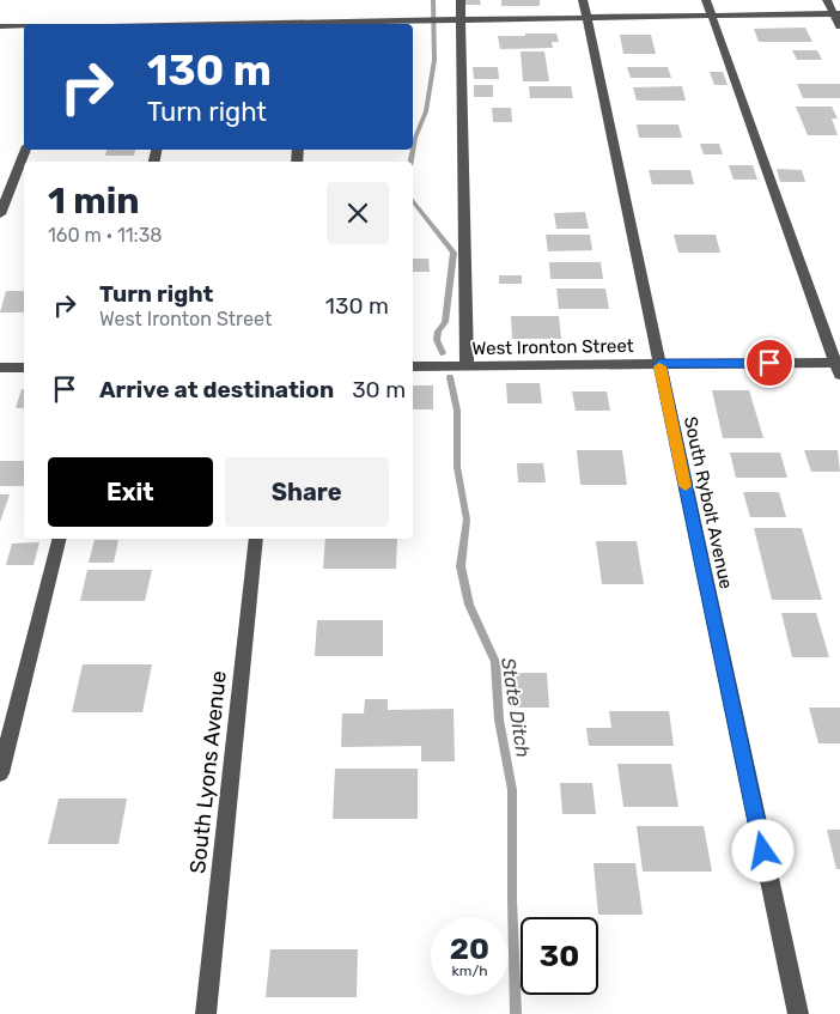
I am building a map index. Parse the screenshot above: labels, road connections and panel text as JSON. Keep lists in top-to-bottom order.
{
  "streets": {
    "street": ["West Ironton Street", "South Rybolt Avenue", "South Lyons Avenue"]
  },
  "crossings": [
    ["West Ironton Street", "South Rybolt Avenue"]
  ],
  "water": ["State Ditch"],
  "page": {
    "turn": ["130 m", "Turn right"],
    "heading": ["1 min", "160 m · 11:38"],
    "list": [
      {
        "name": "Turn right",
        "note": "West Ironton Street",
        "value": "130 m"
      },
      {
        "name": "Arrive at destination",
        "value": "30 m"
      }
    ],
    "buttons": ["Exit", "Share"],
    "speed": "20 km/h",
    "limit": "30"
  }
}
